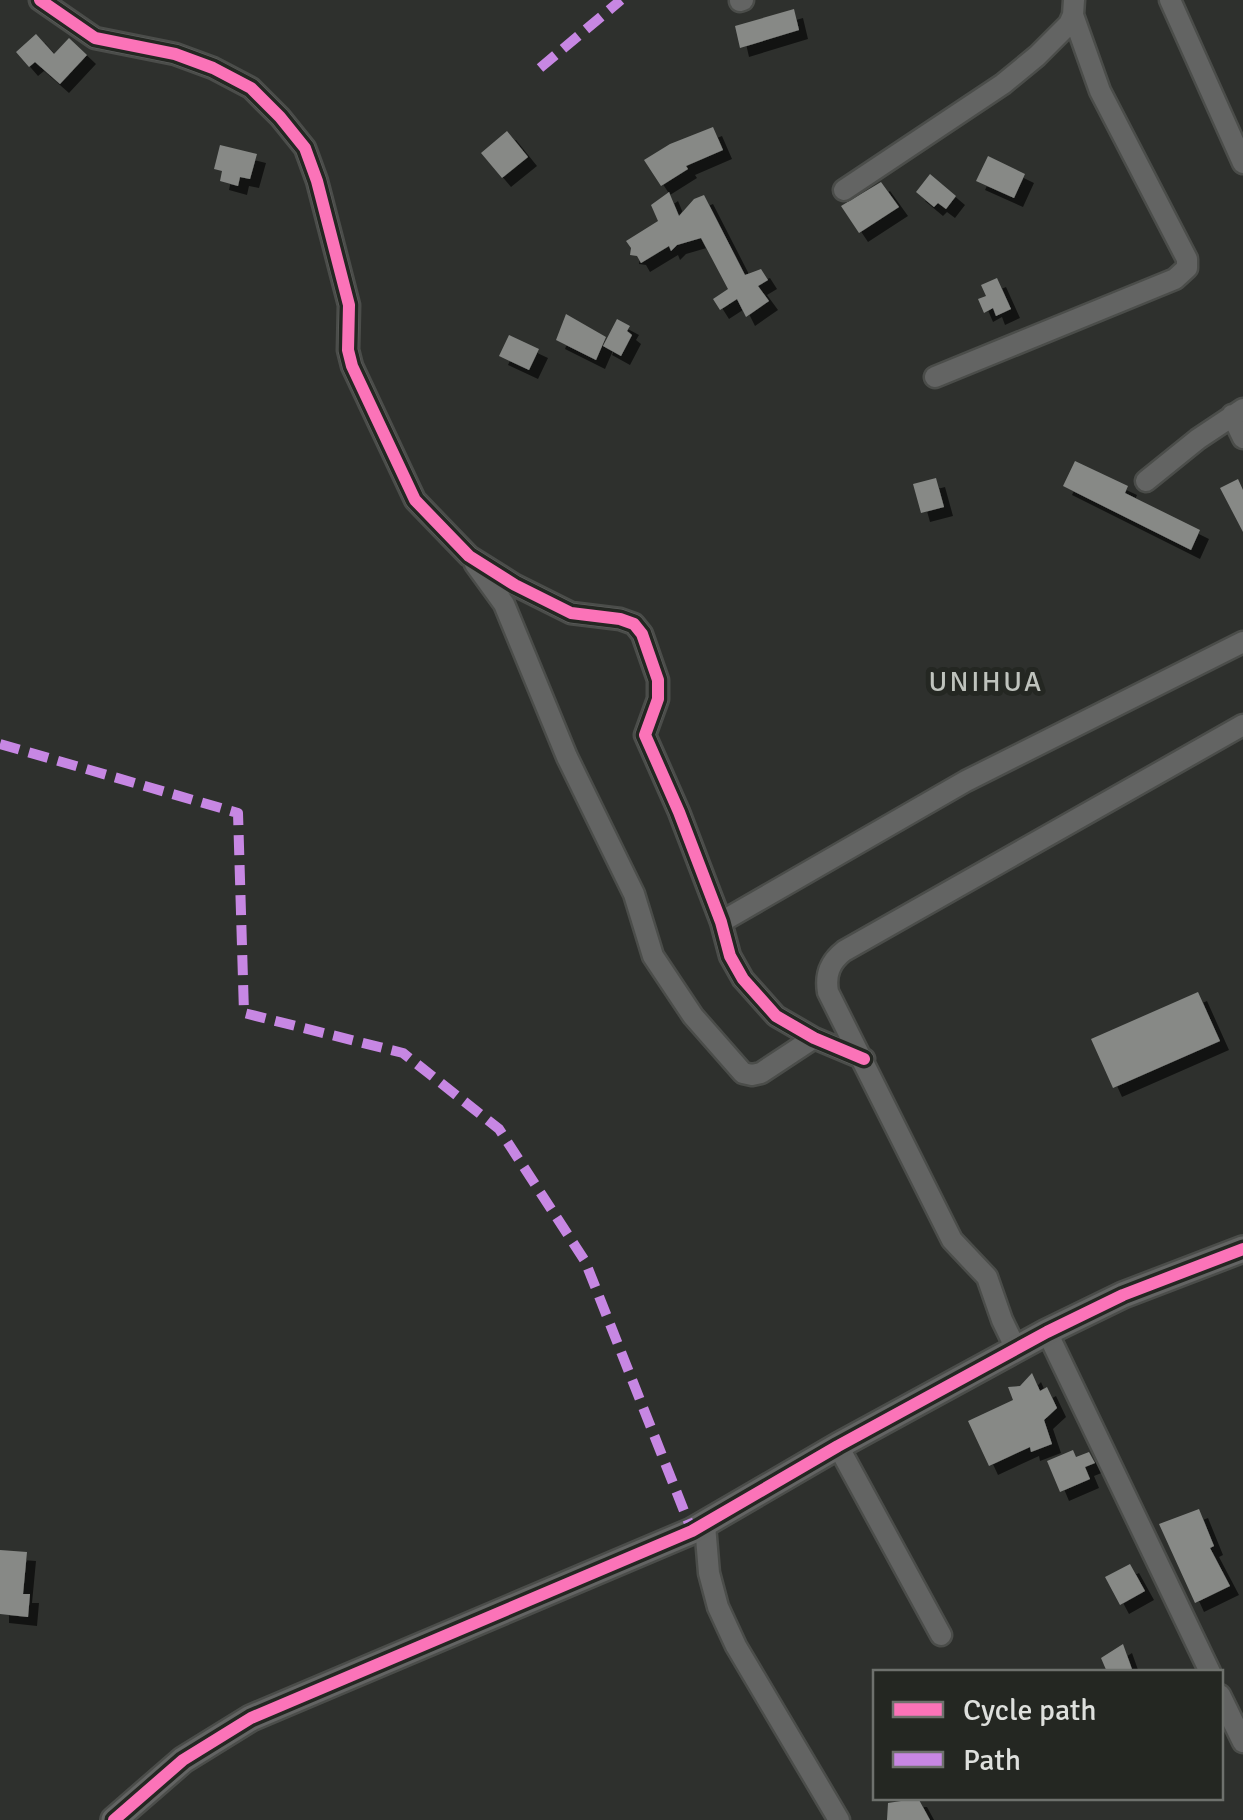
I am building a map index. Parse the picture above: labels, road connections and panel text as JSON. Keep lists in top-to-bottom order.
{
  "districts": ["UNIHUA"],
  "legend": ["Cycle path", "Path"]
}
